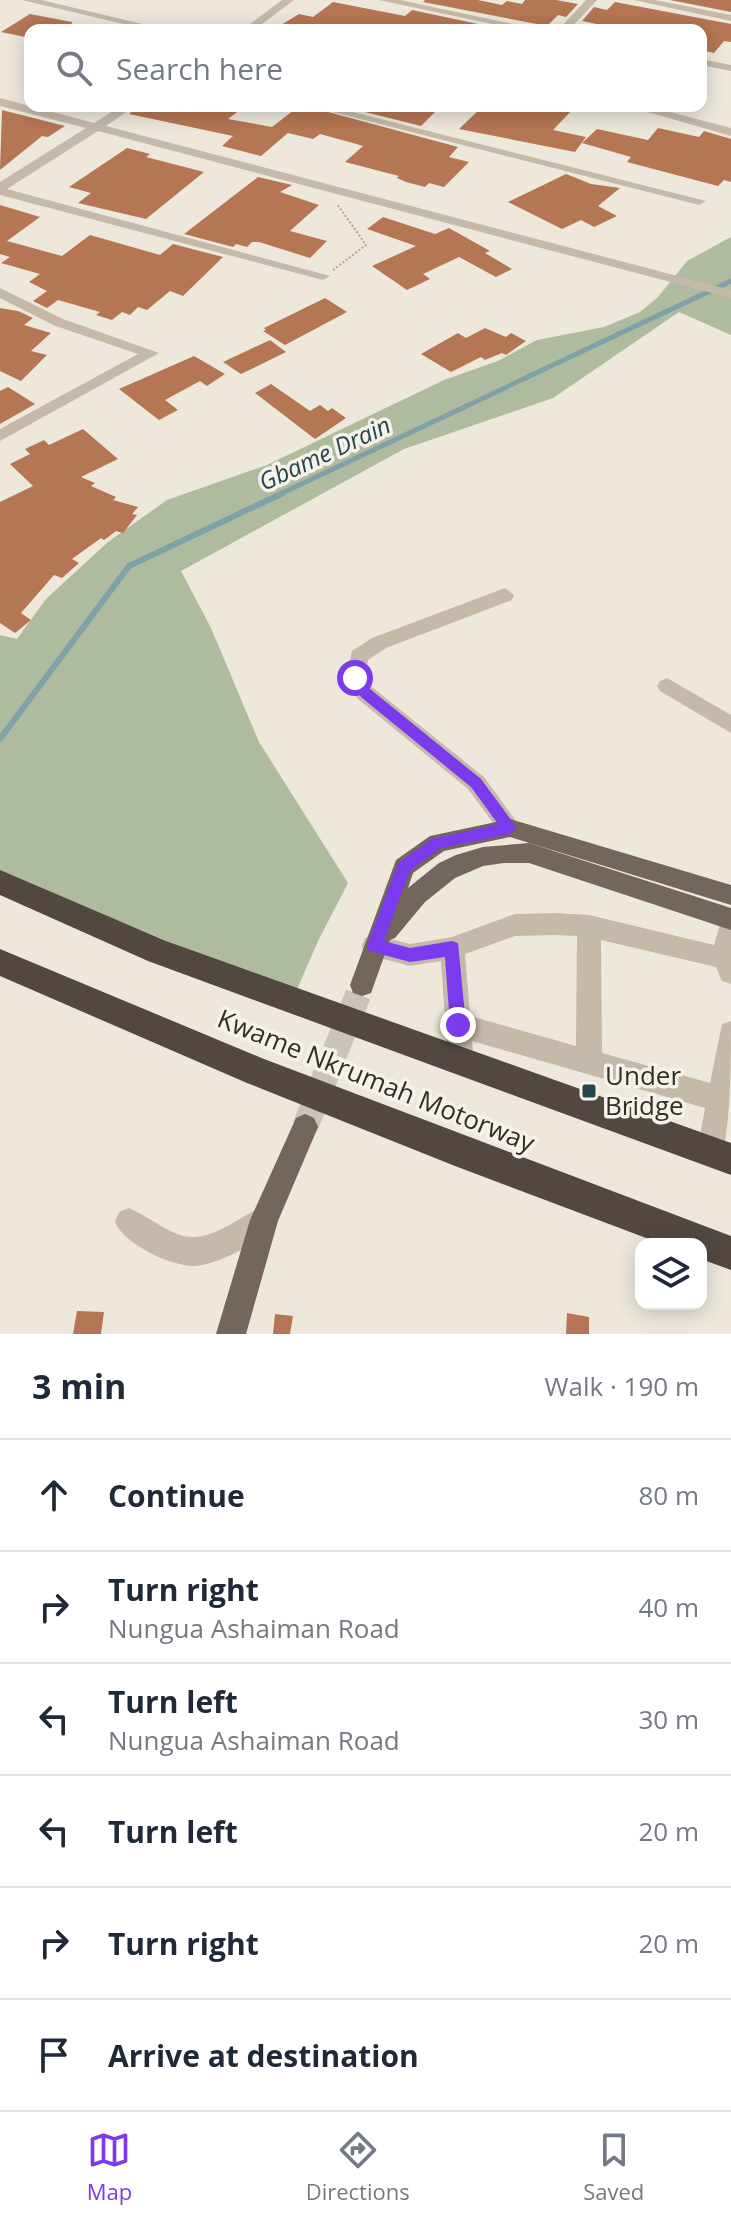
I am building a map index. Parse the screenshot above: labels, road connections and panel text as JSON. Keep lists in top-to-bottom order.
{
  "streets": {
    "highway": ["Kwame Nkrumah Motorway"]
  },
  "water": ["Gbame Drain"],
  "places": {
    "transit": ["Under Bridge"]
  },
  "page": {
    "search": "Search here",
    "heading": ["3 min", "Walk · 190 m"],
    "list": [
      ["Continue", "80 m"],
      ["Turn right", "Nungua Ashaiman Road", "40 m"],
      ["Turn left", "Nungua Ashaiman Road", "30 m"],
      ["Turn left", "20 m"],
      ["Turn right", "20 m"],
      "Arrive at destination"
    ],
    "nav": ["Map", "Directions", "Saved"]
  }
}
